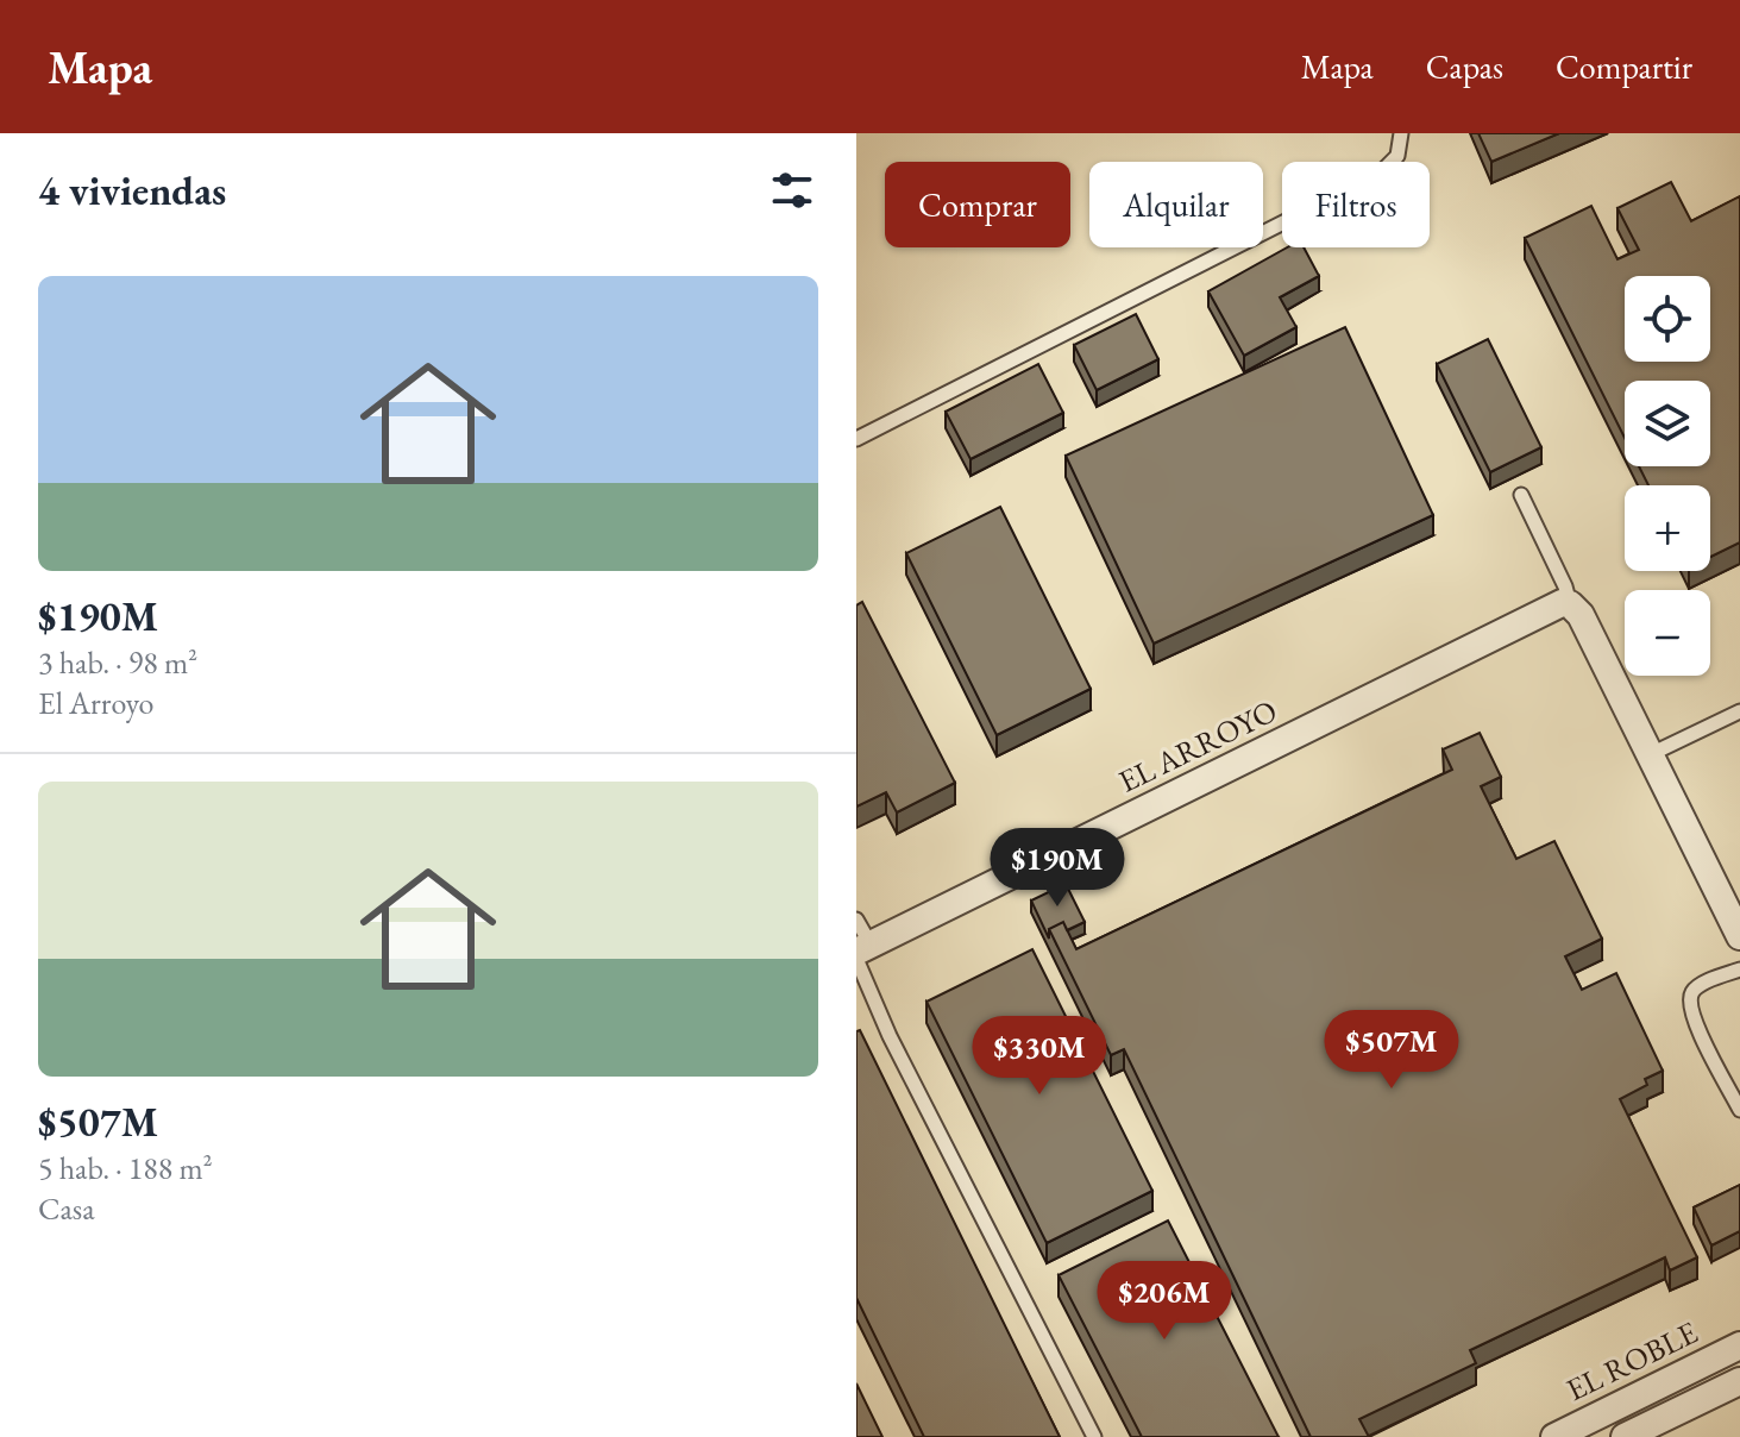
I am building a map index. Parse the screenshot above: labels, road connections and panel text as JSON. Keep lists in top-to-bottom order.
{
  "streets": {
    "street": ["EL ARROYO", "EL ROBLE"]
  },
  "page": {
    "header": "Mapa",
    "nav": ["Mapa", "Capas", "Compartir"],
    "heading": "4 viviendas",
    "chip": ["Comprar", "Alquilar", "Filtros"],
    "list": [
      {
        "name": "$190M",
        "note": "3 hab. · 98 m² · El Arroyo"
      },
      {
        "name": "$507M",
        "note": "5 hab. · 188 m² · Casa"
      }
    ],
    "map_buttons": ["+", "−"],
    "price": [
      "$190M",
      "$507M",
      "$330M",
      "$206M"
    ]
  }
}
